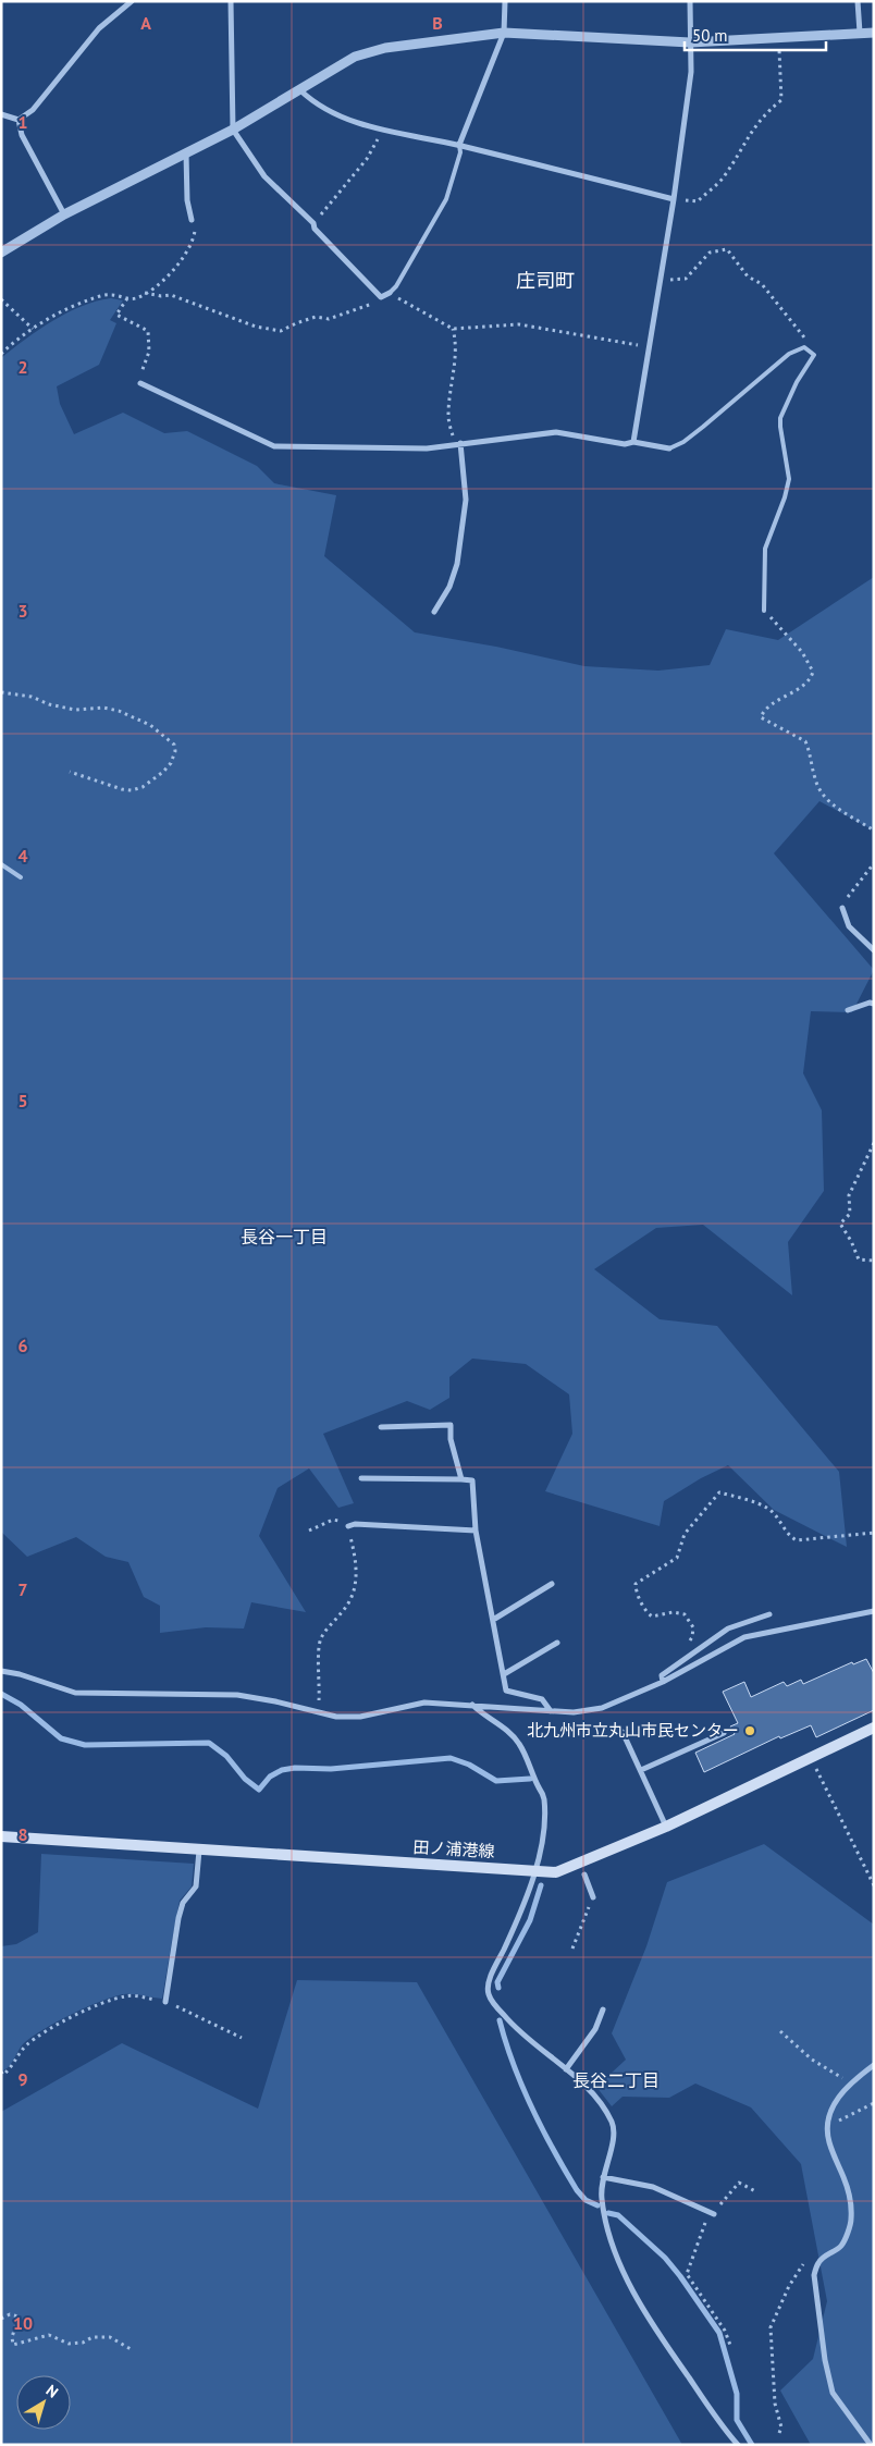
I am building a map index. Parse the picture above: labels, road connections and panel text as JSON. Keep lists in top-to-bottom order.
{
  "streets": {
    "main road": ["田ノ浦港線"]
  },
  "districts": ["庄司町", "長谷一丁目", "長谷二丁目"],
  "places": ["北九州市立丸山市民センター"],
  "scale_bar": "50 m",
  "north": "top right",
  "grid": {
    "columns": ["A", "B"],
    "rows": [
      "1",
      "2",
      "3",
      "4",
      "5",
      "6",
      "7",
      "8",
      "9",
      "10"
    ]
  }
}
